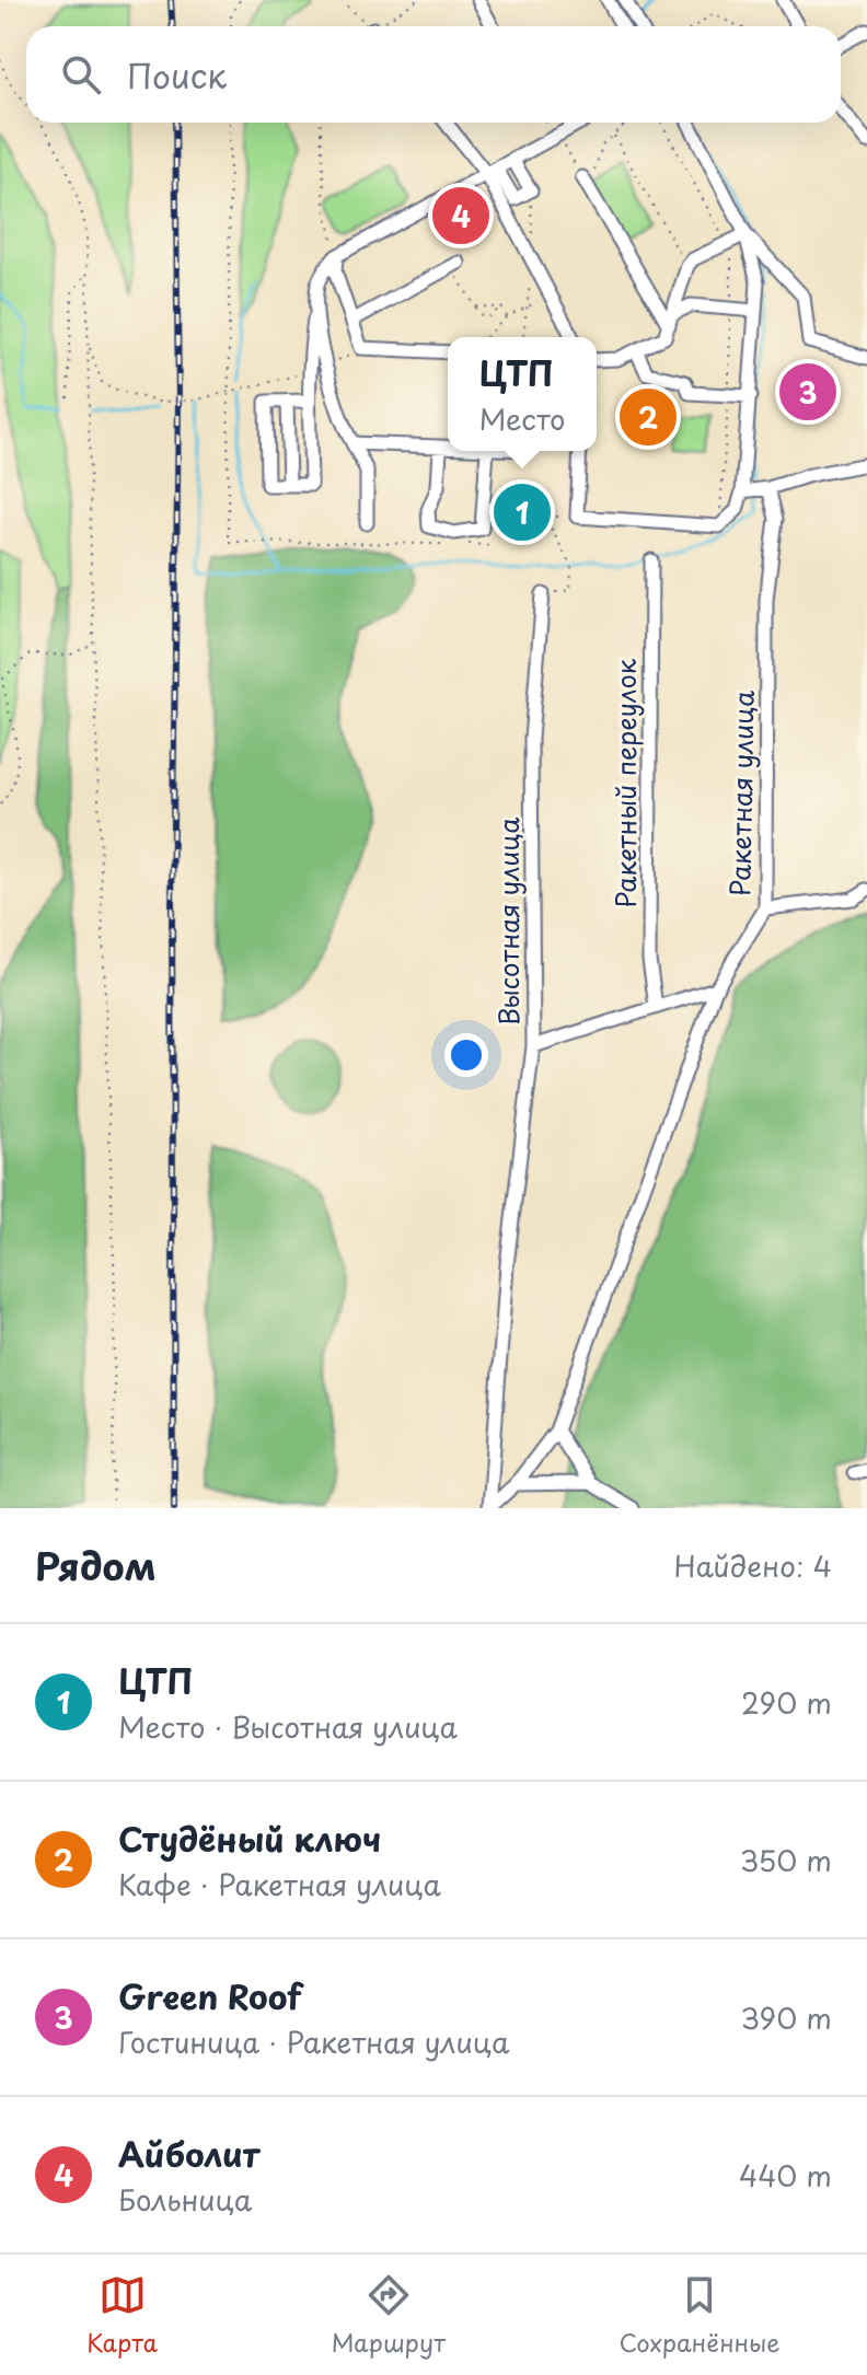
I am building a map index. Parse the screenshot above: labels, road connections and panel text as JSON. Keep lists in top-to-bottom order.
{
  "streets": {
    "street": ["Ракетный переулок", "Ракетная улица", "Высотная улица"]
  },
  "crossings": [
    ["Ракетная улица", "Высотная улица"]
  ],
  "page": {
    "search": "Поиск",
    "pins": [
      "4",
      "3",
      "2",
      "1"
    ],
    "popup": ["ЦТП", "Место"],
    "heading": ["Рядом", "Найдено: 4"],
    "list": [
      {
        "mark": "1",
        "name": "ЦТП",
        "note": "Место · Высотная улица",
        "value": "290 m"
      },
      {
        "mark": "2",
        "name": "Студёный ключ",
        "note": "Кафе · Ракетная улица",
        "value": "350 m"
      },
      {
        "mark": "3",
        "name": "Green Roof",
        "note": "Гостиница · Ракетная улица",
        "value": "390 m"
      },
      {
        "mark": "4",
        "name": "Айболит",
        "note": "Больница",
        "value": "440 m"
      }
    ],
    "nav": ["Карта", "Маршрут", "Сохранённые"]
  }
}
